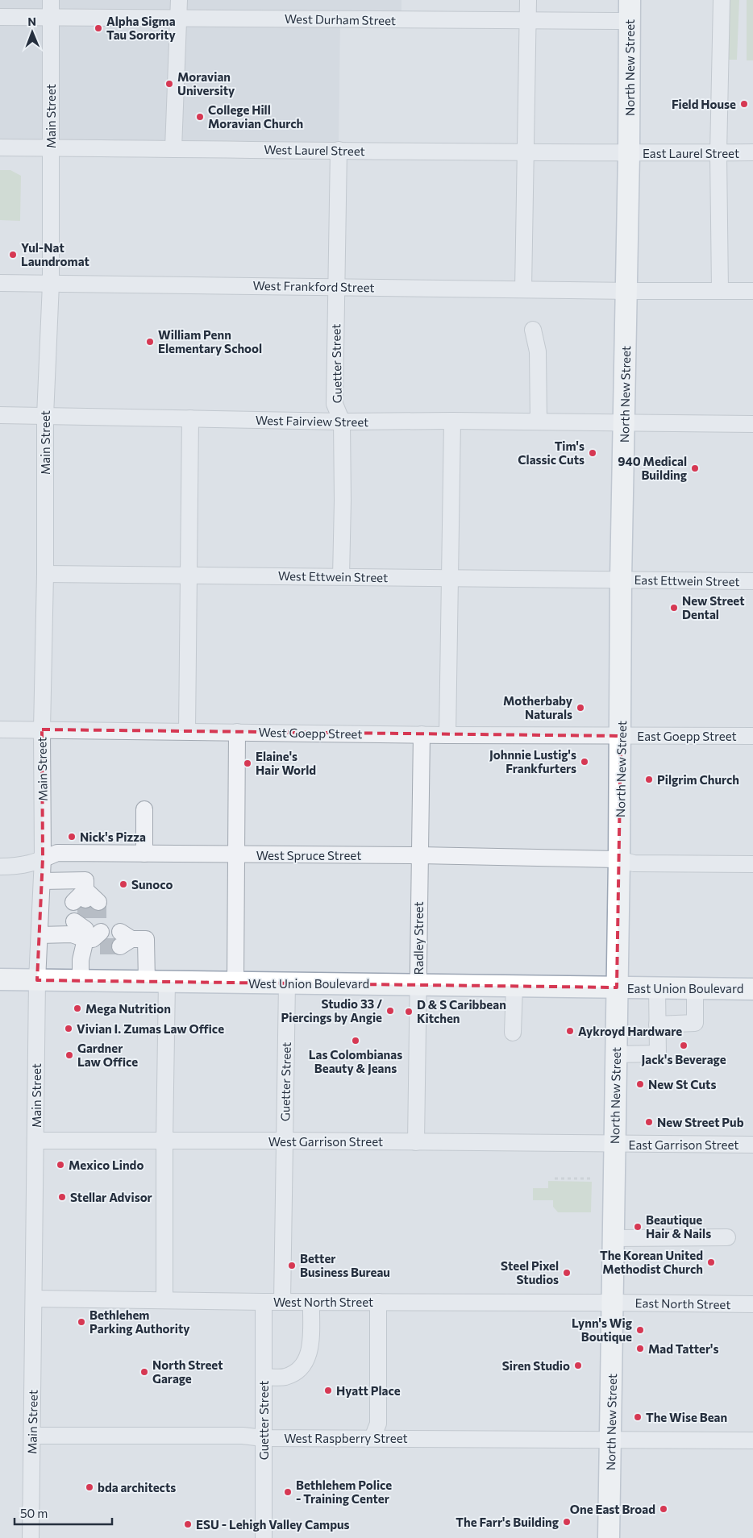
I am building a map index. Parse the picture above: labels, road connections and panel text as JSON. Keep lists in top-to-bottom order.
{
  "streets": {
    "main road": ["North New Street", "West Union Boulevard", "East Union Boulevard"],
    "street": [
      "West Durham Street",
      "Main Street",
      "West Laurel Street",
      "East Laurel Street",
      "West Frankford Street",
      "Guetter Street",
      "West Fairview Street",
      "West Ettwein Street",
      "East Ettwein Street",
      "West Goepp Street",
      "East Goepp Street",
      "West Spruce Street",
      "Radley Street",
      "West Garrison Street",
      "East Garrison Street",
      "West North Street",
      "East North Street",
      "West Raspberry Street"
    ]
  },
  "crossings": [
    ["West Durham Street", "North New Street"],
    ["West Durham Street", "Main Street"],
    ["North New Street", "West Laurel Street"],
    ["North New Street", "East Laurel Street"],
    ["North New Street", "West Frankford Street"],
    ["North New Street", "West Fairview Street"],
    ["North New Street", "West Ettwein Street"],
    ["North New Street", "East Ettwein Street"],
    ["North New Street", "West Goepp Street"],
    ["North New Street", "East Goepp Street"],
    ["North New Street", "West Spruce Street"],
    ["North New Street", "West Union Boulevard"],
    ["North New Street", "East Union Boulevard"],
    ["North New Street", "West Garrison Street"],
    ["North New Street", "East Garrison Street"],
    ["North New Street", "West North Street"],
    ["North New Street", "East North Street"],
    ["North New Street", "West Raspberry Street"],
    ["Main Street", "West Laurel Street"],
    ["Main Street", "West Frankford Street"],
    ["Main Street", "West Fairview Street"],
    ["Main Street", "West Ettwein Street"],
    ["Main Street", "West Goepp Street"],
    ["Main Street", "West Spruce Street"],
    ["Main Street", "West Union Boulevard"],
    ["Main Street", "West Garrison Street"],
    ["Main Street", "West North Street"],
    ["Main Street", "West Raspberry Street"],
    ["West Laurel Street", "East Laurel Street"],
    ["West Laurel Street", "Guetter Street"],
    ["West Frankford Street", "Guetter Street"],
    ["Guetter Street", "West Fairview Street"],
    ["Guetter Street", "West Ettwein Street"],
    ["Guetter Street", "West Union Boulevard"],
    ["Guetter Street", "West Garrison Street"],
    ["Guetter Street", "West North Street"],
    ["Guetter Street", "West Raspberry Street"],
    ["West Ettwein Street", "East Ettwein Street"],
    ["West Goepp Street", "East Goepp Street"],
    ["West Goepp Street", "Radley Street"],
    ["West Spruce Street", "Radley Street"],
    ["Radley Street", "West Union Boulevard"],
    ["Radley Street", "West Garrison Street"],
    ["West Union Boulevard", "East Union Boulevard"],
    ["West Garrison Street", "East Garrison Street"],
    ["West North Street", "East North Street"]
  ],
  "places": [
    "Alpha Sigma Tau Sorority",
    "Moravian University",
    "Field House",
    "College Hill Moravian Church",
    "Yul-Nat Laundromat",
    "William Penn Elementary School",
    "Tim's Classic Cuts",
    "940 Medical Building",
    "New Street Dental",
    "Motherbaby Naturals",
    "Johnnie Lustig's Frankfurters",
    "Elaine's Hair World",
    "Pilgrim Church",
    "Nick's Pizza",
    "Sunoco",
    "Mega Nutrition",
    "Studio 33 / Piercings by Angie",
    "D & S Caribbean Kitchen",
    "Vivian I. Zumas Law Office",
    "Aykroyd Hardware",
    "Las Colombianas Beauty & Jeans",
    "Jack's Beverage",
    "Gardner Law Office",
    "New St Cuts",
    "New Street Pub",
    "Mexico Lindo",
    "Stellar Advisor",
    "Beautique Hair & Nails",
    "The Korean United Methodist Church",
    "Better Business Bureau",
    "Steel Pixel Studios",
    "Bethlehem Parking Authority",
    "Lynn's Wig Boutique",
    "Mad Tatter's",
    "Siren Studio",
    "North Street Garage",
    "Hyatt Place",
    "The Wise Bean",
    "bda architects",
    "Bethlehem Police - Training Center",
    "One East Broad",
    "The Farr's Building",
    "ESU - Lehigh Valley Campus"
  ],
  "scale_bar": "50 m",
  "north": "top"
}
